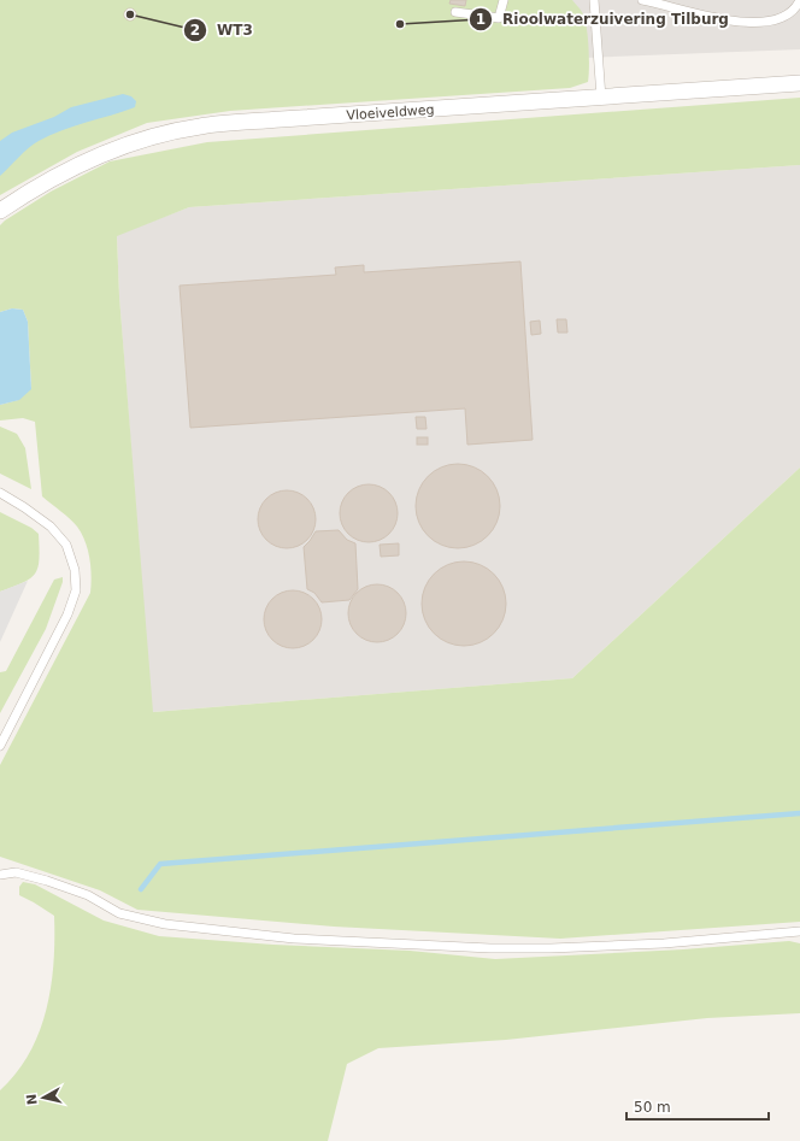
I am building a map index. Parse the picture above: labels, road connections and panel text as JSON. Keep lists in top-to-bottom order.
{
  "streets": {
    "street": ["Vloeiveldweg"]
  },
  "places": ["WT3", "Rioolwaterzuivering Tilburg"],
  "scale_bar": "50 m",
  "north": "left"
}
